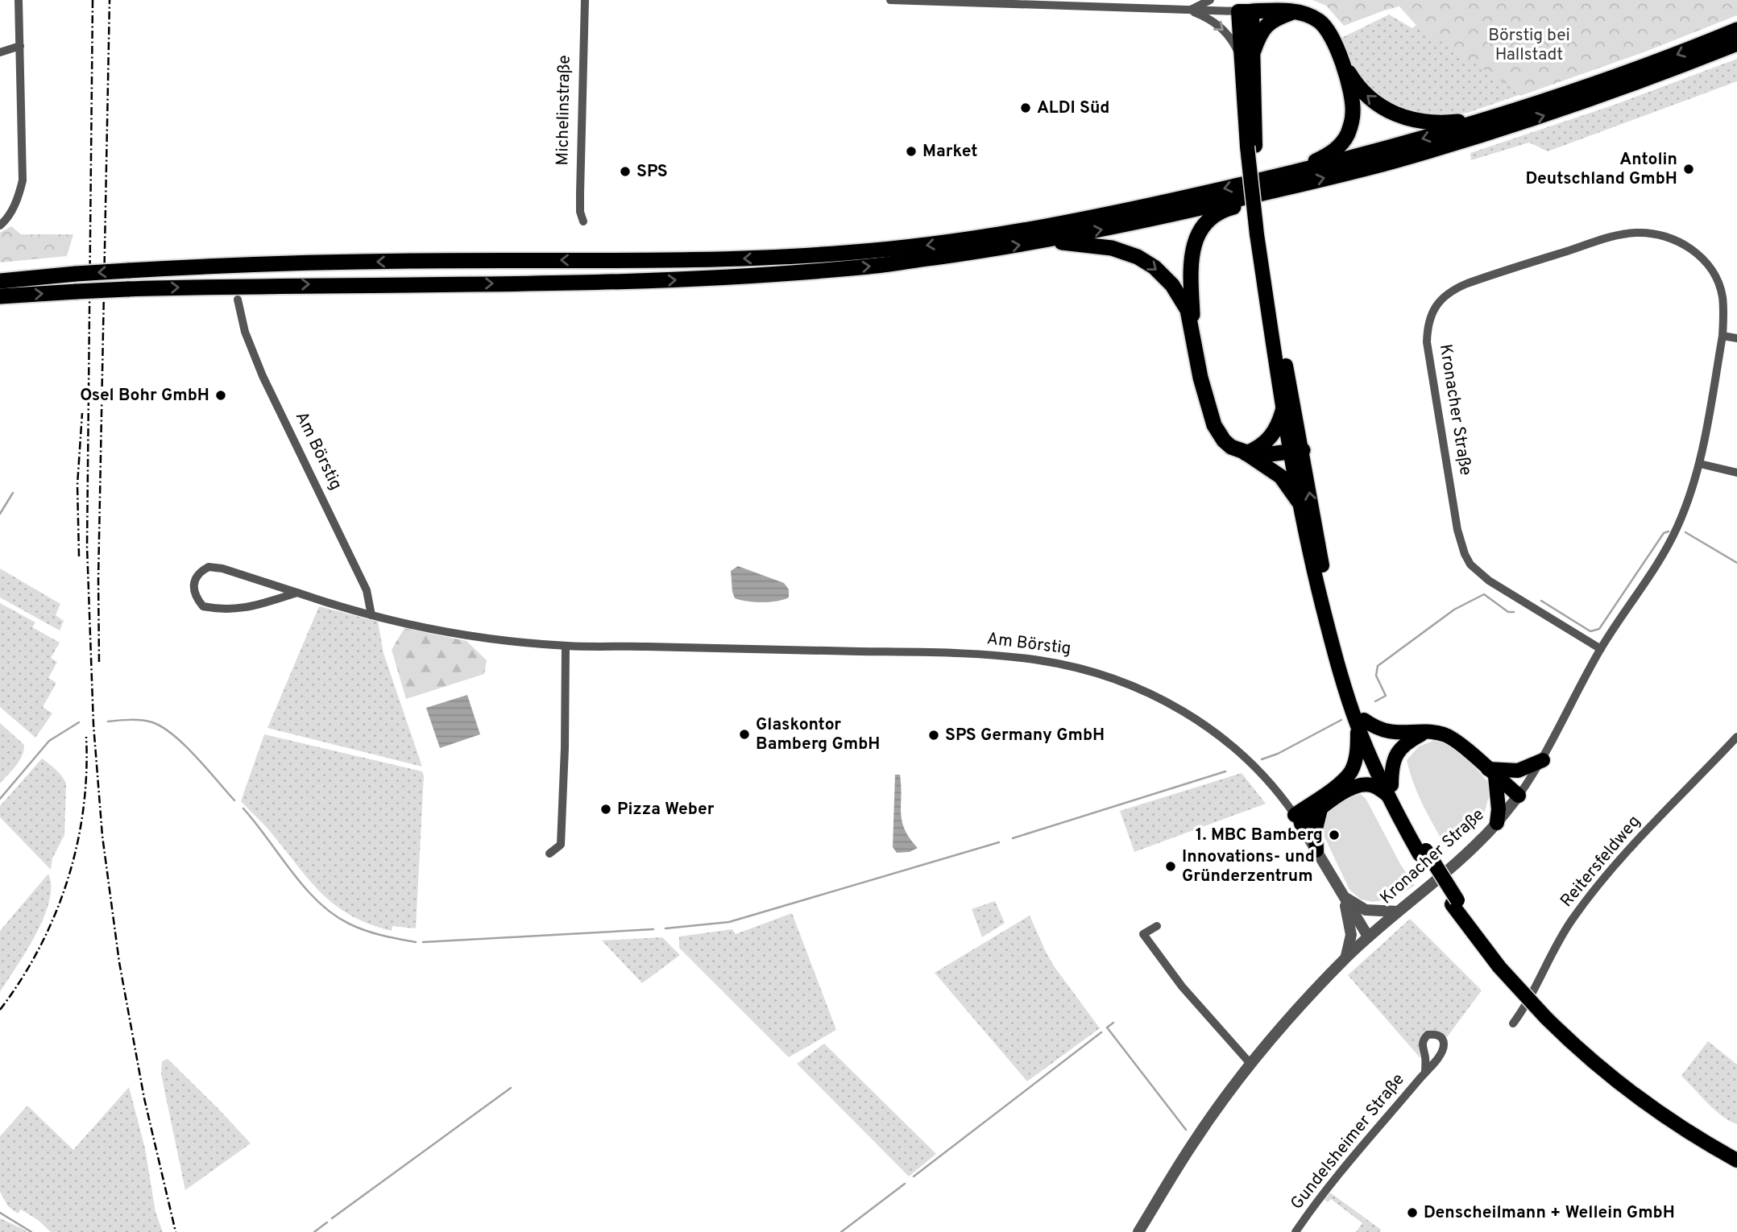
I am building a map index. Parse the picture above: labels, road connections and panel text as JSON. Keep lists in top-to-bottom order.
{
  "streets": {
    "street": [
      "Michelinstraße",
      "Kronacher Straße",
      "Am Börstig",
      "Reitersfeldweg",
      "Gundelsheimer Straße"
    ]
  },
  "crossings": [
    ["Kronacher Straße", "Am Börstig"]
  ],
  "parks": ["Börstig bei Hallstadt"],
  "places": [
    "ALDI Süd",
    "Market",
    "Antolin Deutschland GmbH",
    "SPS",
    "Osel Bohr GmbH",
    "Glaskontor Bamberg GmbH",
    "SPS Germany GmbH",
    "Pizza Weber",
    "1. MBC Bamberg",
    "Innovations- und Gründerzentrum",
    "Denscheilmann + Wellein GmbH"
  ]
}
